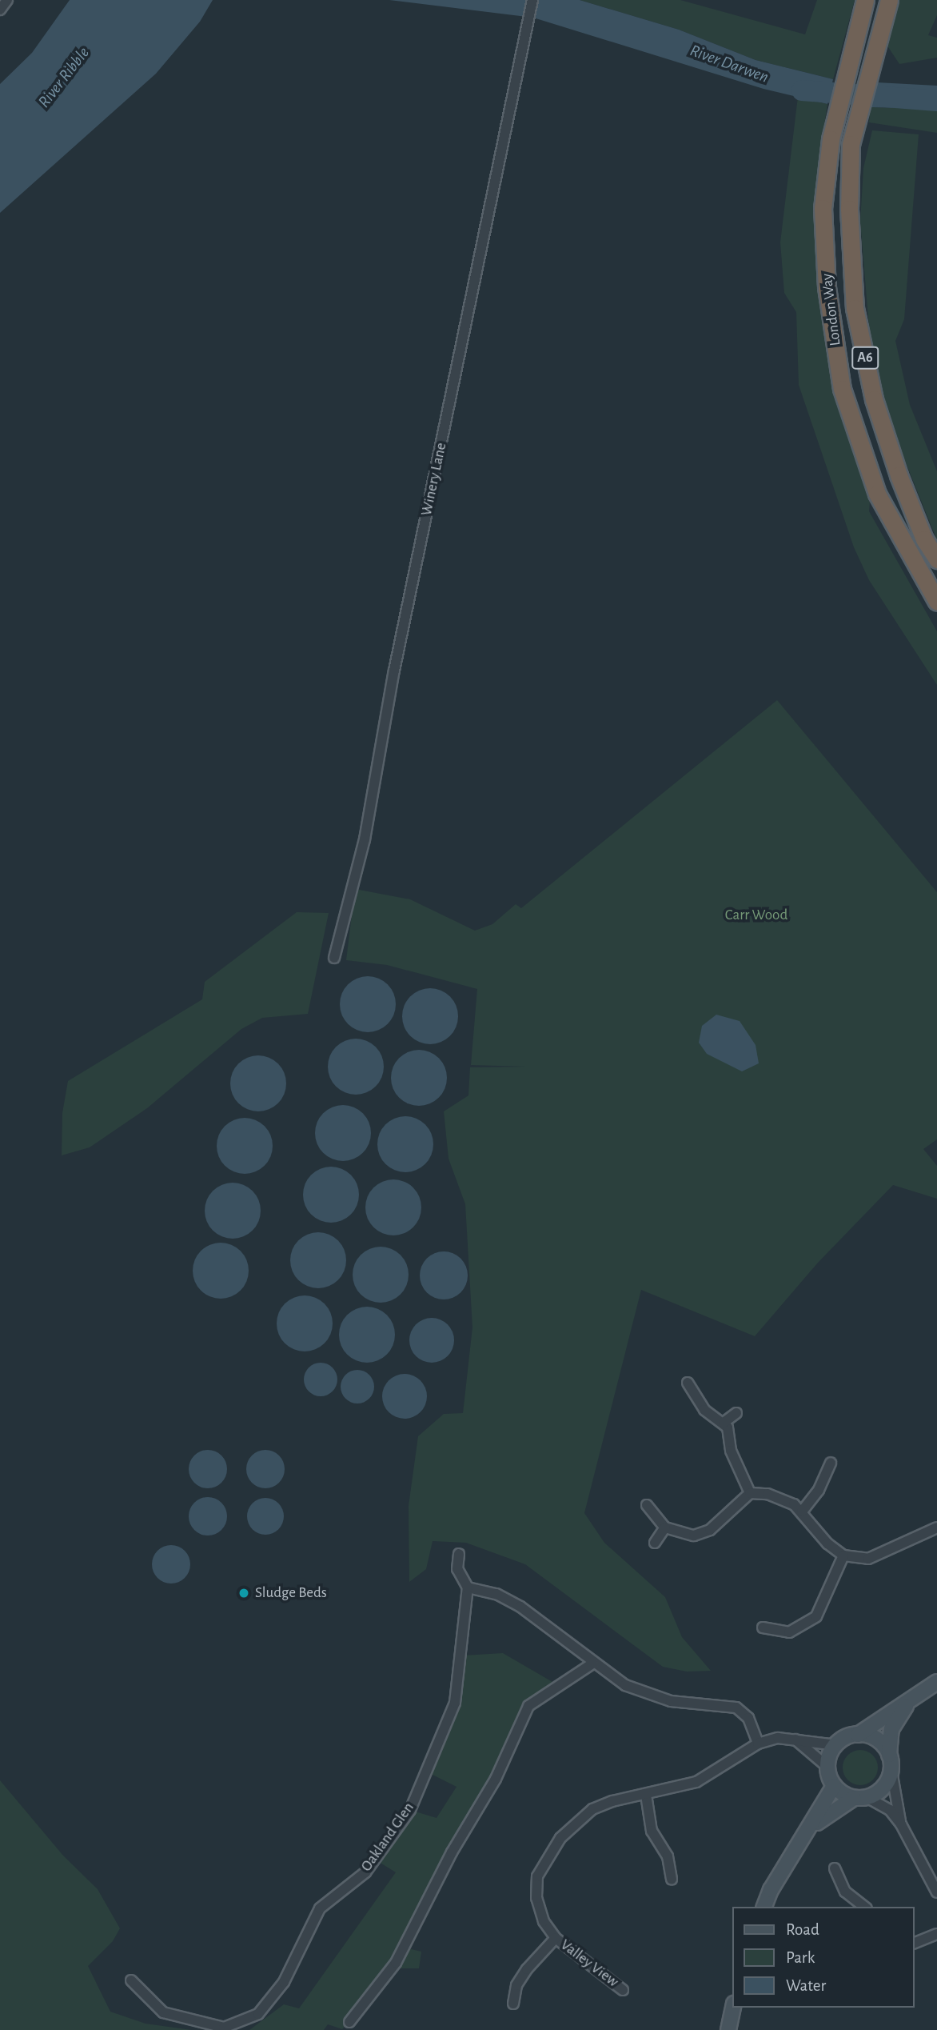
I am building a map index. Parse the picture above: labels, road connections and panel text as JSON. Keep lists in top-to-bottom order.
{
  "streets": {
    "highway": ["London Way", "A6"],
    "street": ["Winery Lane", "Oakland Glen", "Valley View"]
  },
  "water": ["River Darwen", "River Ribble"],
  "parks": ["Carr Wood"],
  "places": ["Sludge Beds"],
  "legend": ["Road", "Park", "Water"]
}
